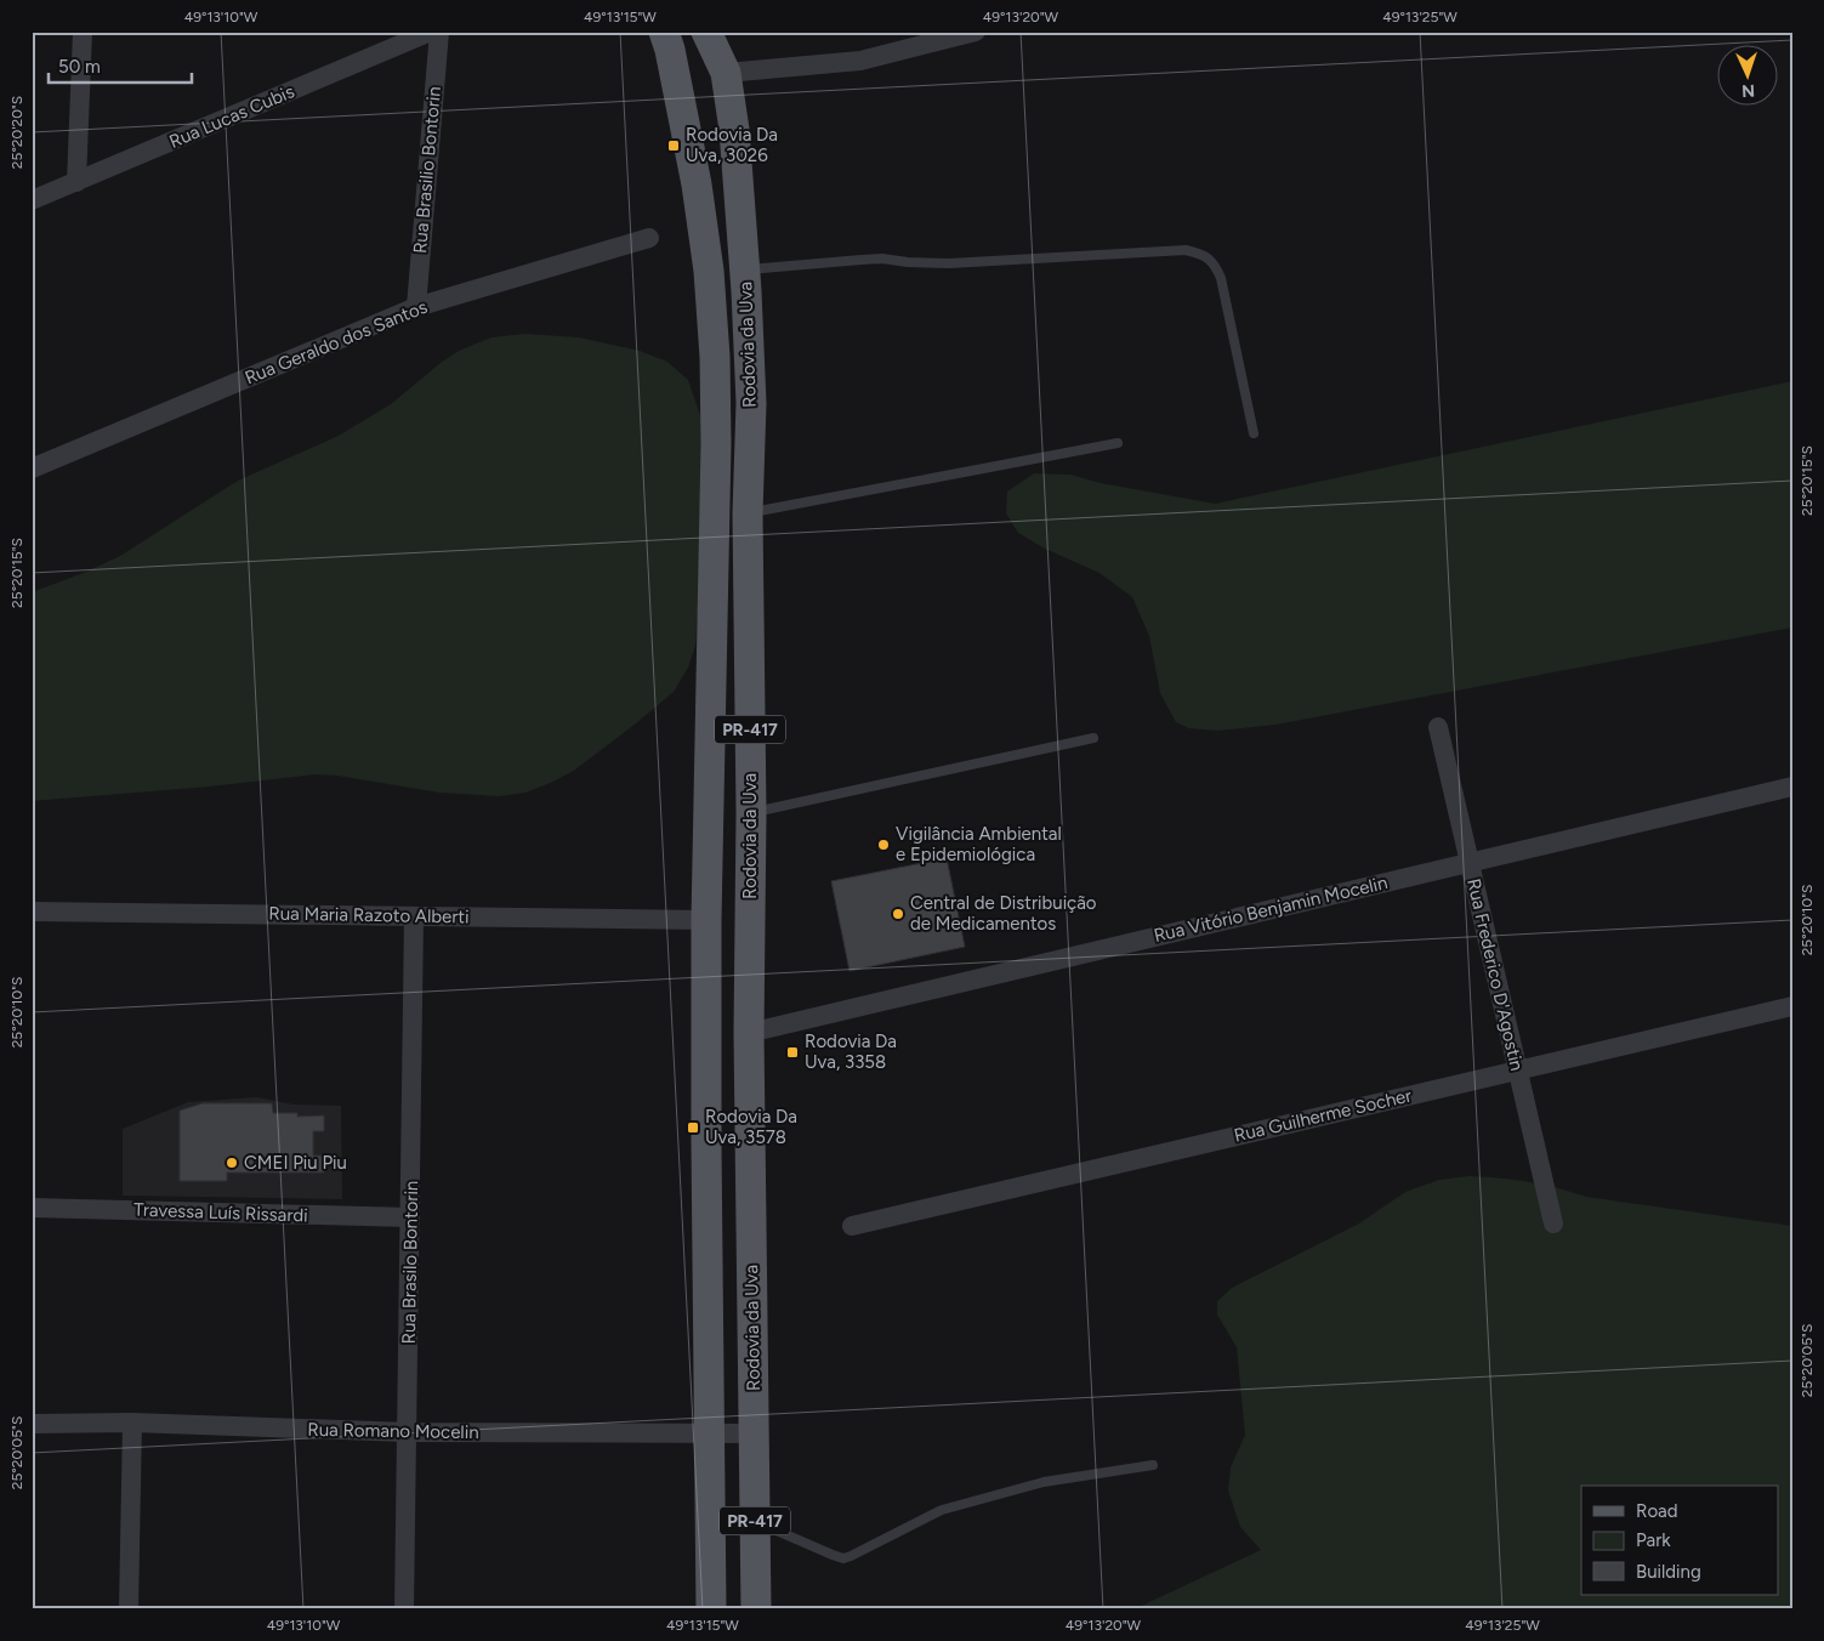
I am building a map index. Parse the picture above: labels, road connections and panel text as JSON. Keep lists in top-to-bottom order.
{
  "streets": {
    "main road": ["Rodovia da Uva", "PR-417"],
    "street": [
      "Rua Lucas Cubis",
      "Rua Brasilio Bontorin",
      "Rua Geraldo dos Santos",
      "Rua Vitório Benjamin Mocelin",
      "Rua Maria Razoto Alberti",
      "Rua Frederico D'Agostin",
      "Rua Guilherme Socher",
      "Travessa Luís Rissardi",
      "Rua Brasilo Bontorin",
      "Rua Romano Mocelin"
    ]
  },
  "crossings": [
    ["Rua Brasilio Bontorin", "Rua Geraldo dos Santos"],
    ["Rodovia da Uva", "Rua Vitório Benjamin Mocelin"],
    ["Rodovia da Uva", "Rua Maria Razoto Alberti"],
    ["Rodovia da Uva", "Rua Romano Mocelin"],
    ["Rua Vitório Benjamin Mocelin", "Rua Frederico D'Agostin"],
    ["Rua Maria Razoto Alberti", "Rua Brasilo Bontorin"],
    ["Rua Frederico D'Agostin", "Rua Guilherme Socher"],
    ["Travessa Luís Rissardi", "Rua Brasilo Bontorin"],
    ["Rua Brasilo Bontorin", "Rua Romano Mocelin"]
  ],
  "places": {
    "transit": ["Rodovia Da Uva, 3026", "Rodovia Da Uva, 3358", "Rodovia Da Uva, 3578"],
    "other": ["Vigilância Ambiental e Epidemiológica", "Central de Distribuição de Medicamentos", "CMEI Piu Piu"]
  },
  "legend": ["Road", "Park", "Building"],
  "scale_bar": "50 m",
  "north": "bottom",
  "coordinates": [
    "49°13'10\"W",
    "49°13'15\"W",
    "49°13'20\"W",
    "49°13'25\"W",
    "25°20'20\"S",
    "25°20'15\"S",
    "25°20'10\"S",
    "25°20'05\"S"
  ]
}
